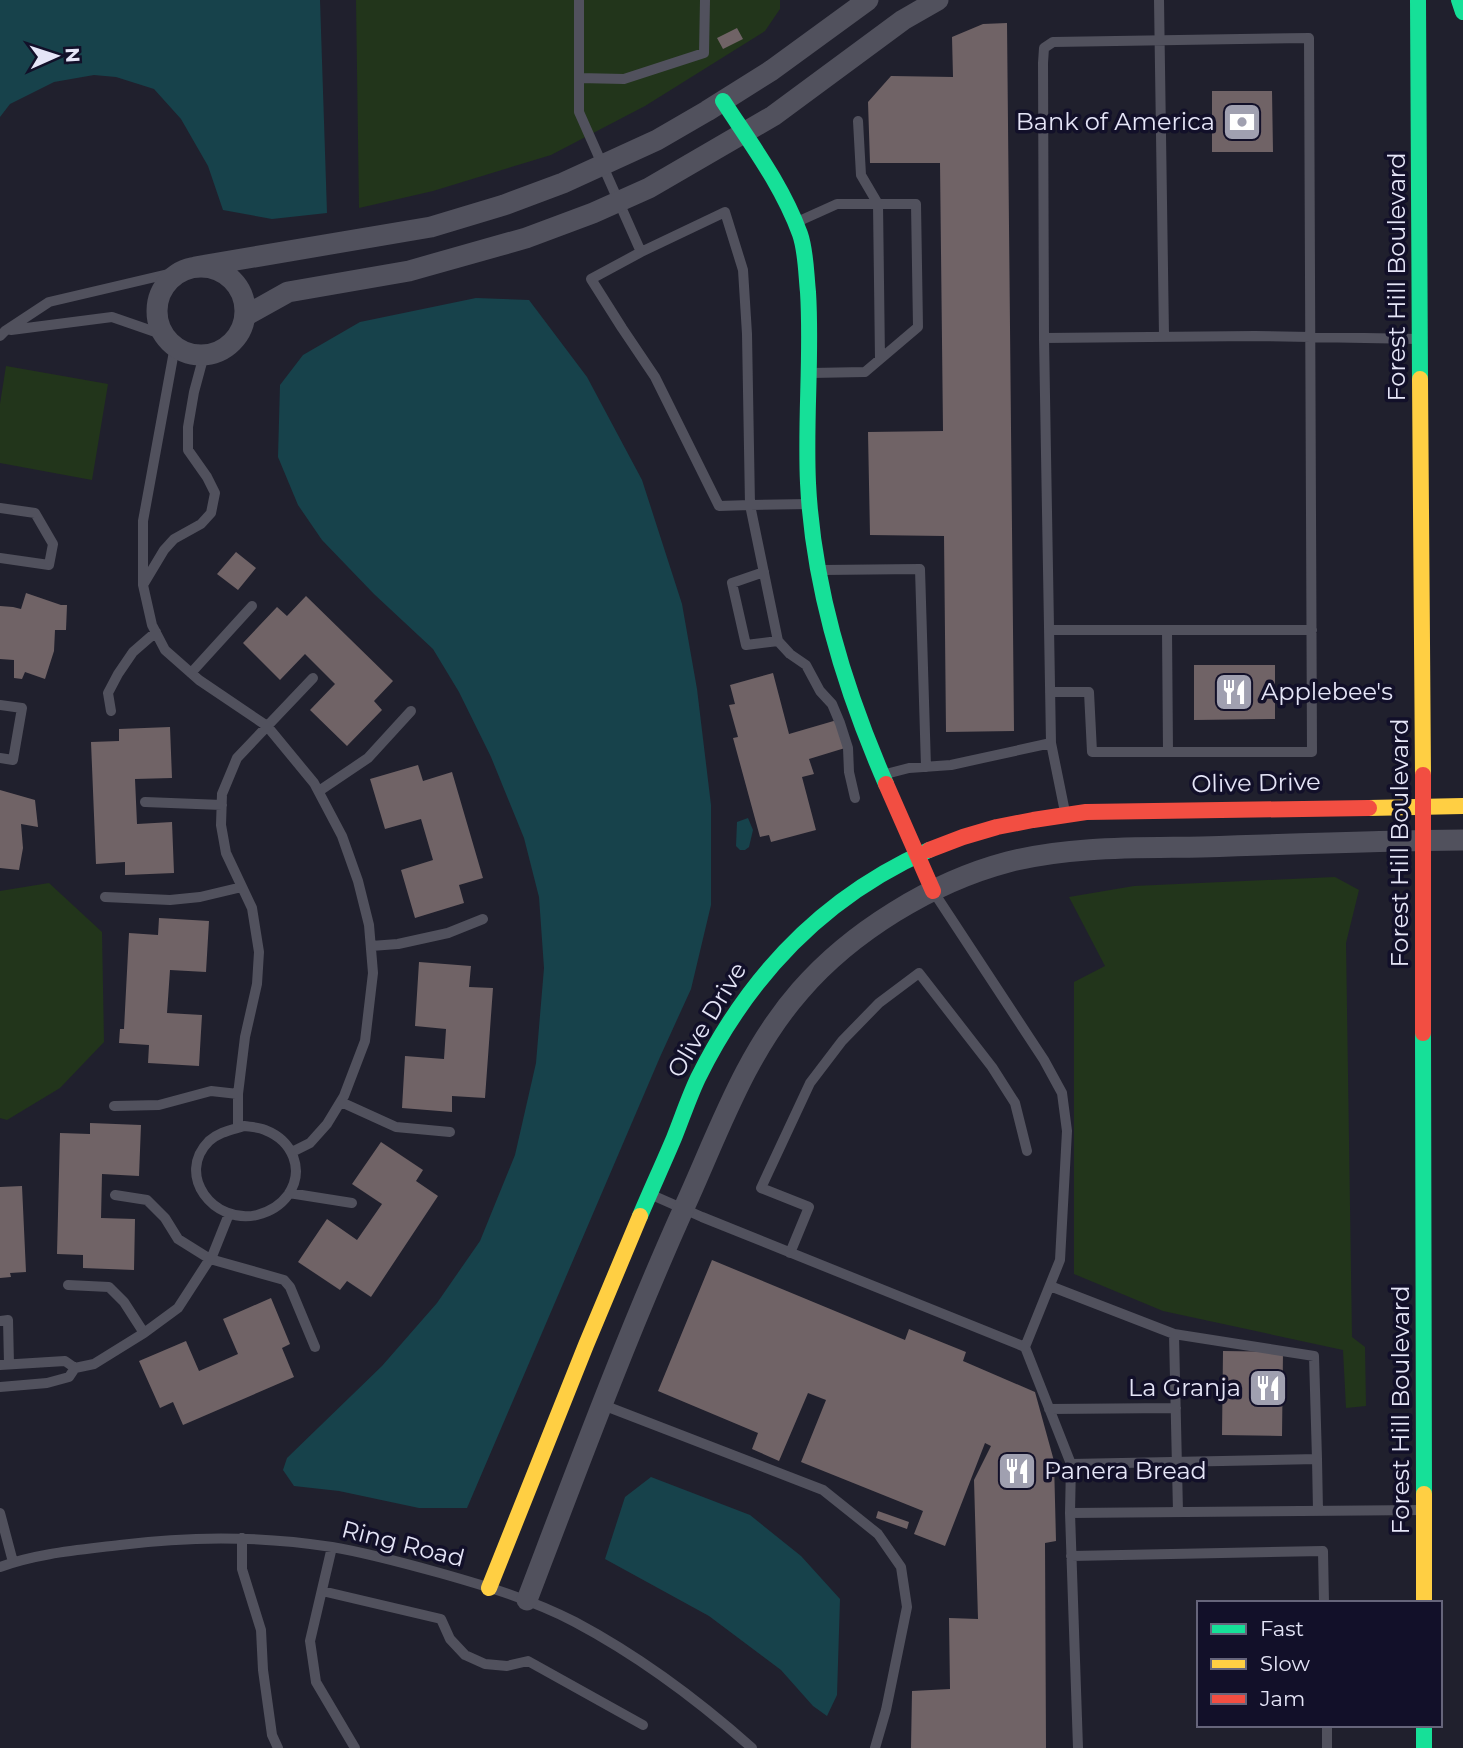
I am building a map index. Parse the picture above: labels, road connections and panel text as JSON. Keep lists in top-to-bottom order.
{
  "streets": {
    "street": ["Forest Hill Boulevard", "Olive Drive"],
    "lane": ["Ring Road"]
  },
  "crossings": [
    ["Forest Hill Boulevard", "Olive Drive"],
    ["Olive Drive", "Ring Road"]
  ],
  "places": {
    "bank": ["Bank of America"],
    "restaurant": ["Applebee's", "La Granja", "Panera Bread"]
  },
  "legend": ["Fast", "Slow", "Jam"],
  "north": "right"
}
